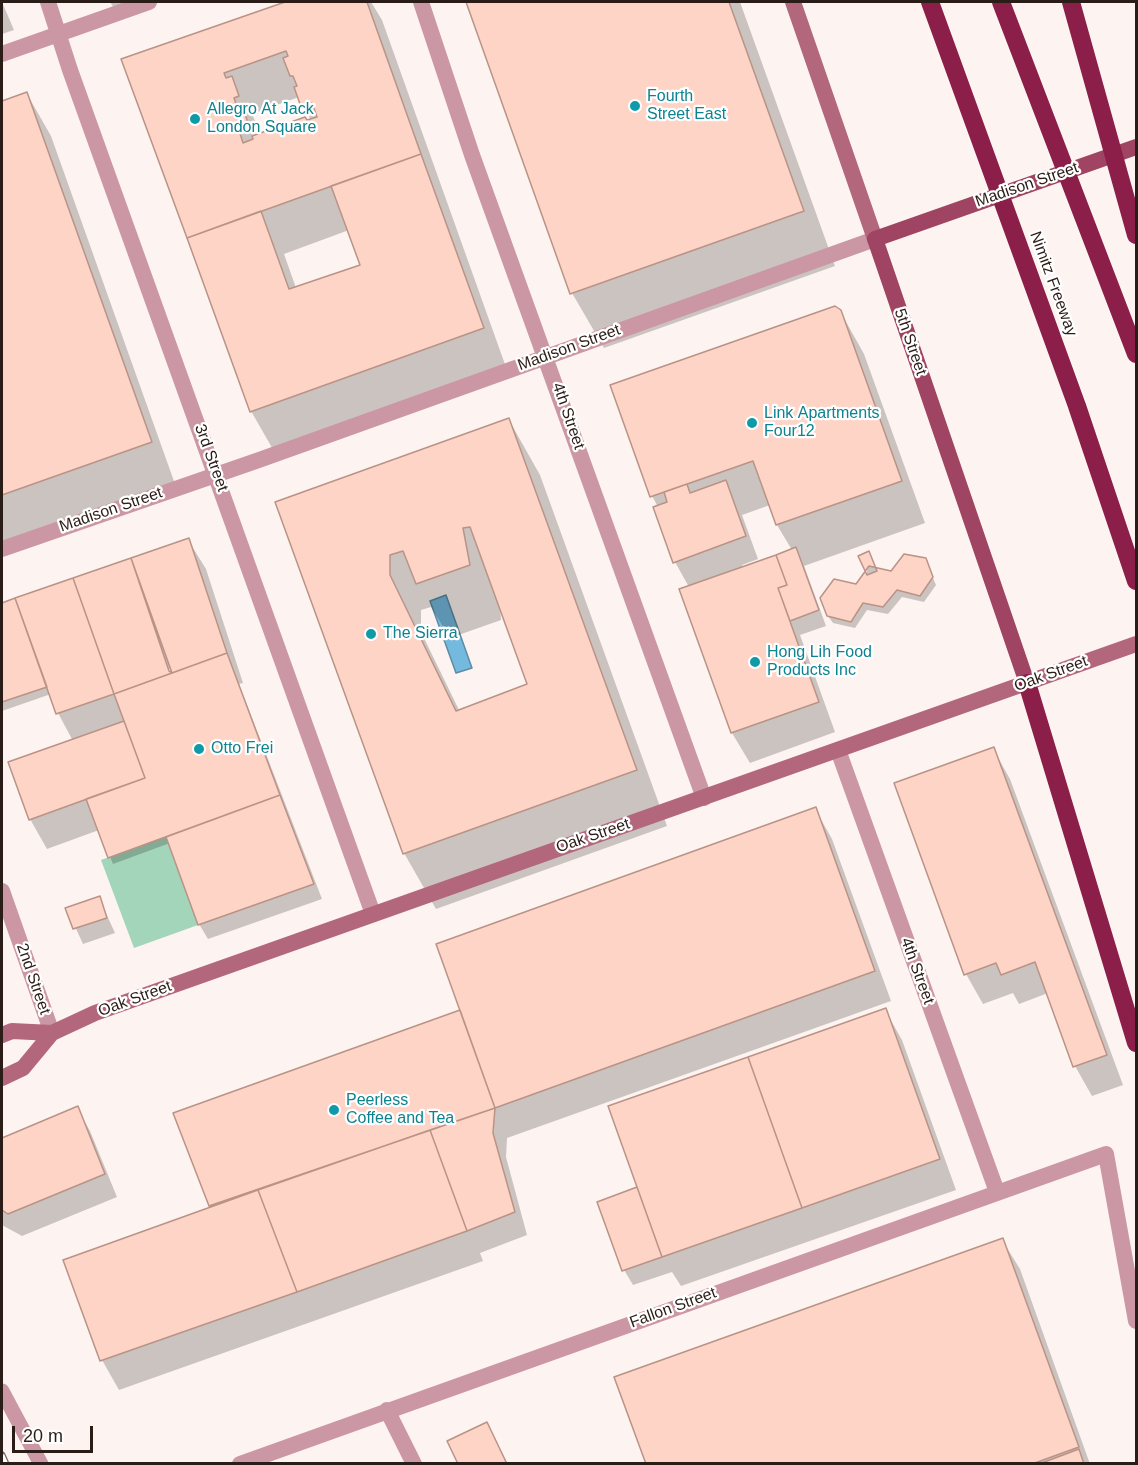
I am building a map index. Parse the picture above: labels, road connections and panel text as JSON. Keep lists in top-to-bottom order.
{
  "streets": {
    "highway": ["Nimitz Freeway"],
    "main road": ["Madison Street", "5th Street", "Oak Street"],
    "street": [
      "4th Street",
      "3rd Street",
      "2nd Street",
      "Fallon Street"
    ]
  },
  "crossings": [
    ["Madison Street", "5th Street"],
    ["Madison Street", "4th Street"],
    ["Madison Street", "3rd Street"],
    ["5th Street", "Oak Street"],
    ["4th Street", "Oak Street"],
    ["4th Street", "Fallon Street"],
    ["3rd Street", "Oak Street"],
    ["Oak Street", "2nd Street"]
  ],
  "places": [
    "Fourth Street East",
    "Allegro At Jack London Square",
    "Link Apartments Four12",
    "The Sierra",
    "Hong Lih Food Products Inc",
    "Otto Frei",
    "Peerless Coffee and Tea"
  ],
  "scale_bar": "20 m"
}
